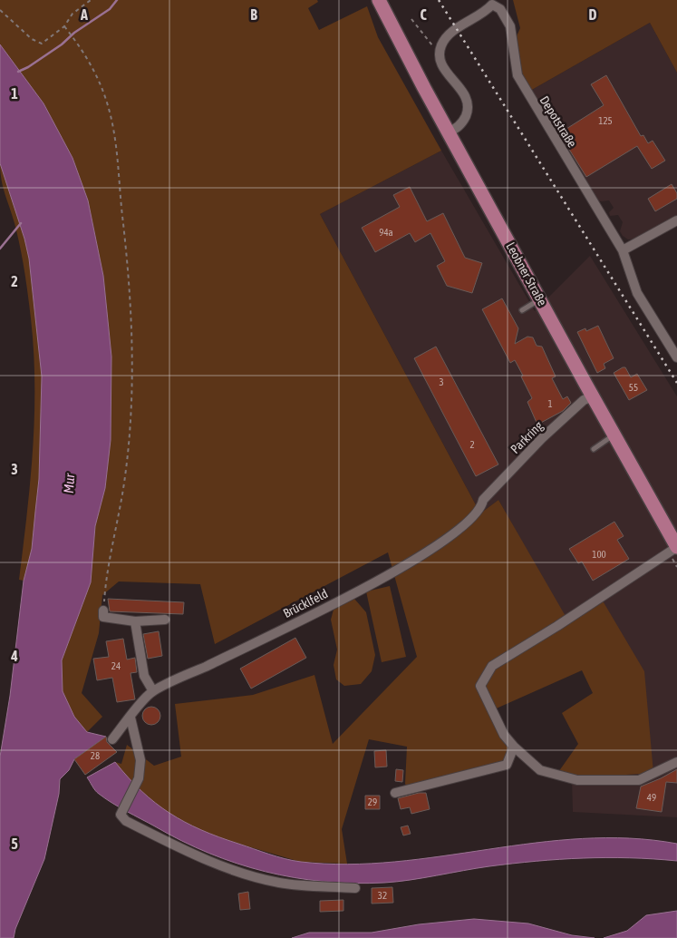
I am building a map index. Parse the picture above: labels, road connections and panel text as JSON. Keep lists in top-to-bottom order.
{
  "streets": {
    "main road": ["Leobner Straße"],
    "street": ["Depotstraße", "Parkring", "Brücklfeld"]
  },
  "crossings": [
    ["Leobner Straße", "Parkring"],
    ["Parkring", "Brücklfeld"]
  ],
  "water": ["Mur"],
  "house_numbers": [
    "125",
    "94a",
    "3",
    "55",
    "1",
    "2",
    "100",
    "24",
    "28",
    "49",
    "29",
    "32"
  ],
  "grid": {
    "columns": [
      "A",
      "B",
      "C",
      "D"
    ],
    "rows": [
      "1",
      "2",
      "3",
      "4",
      "5"
    ]
  }
}
